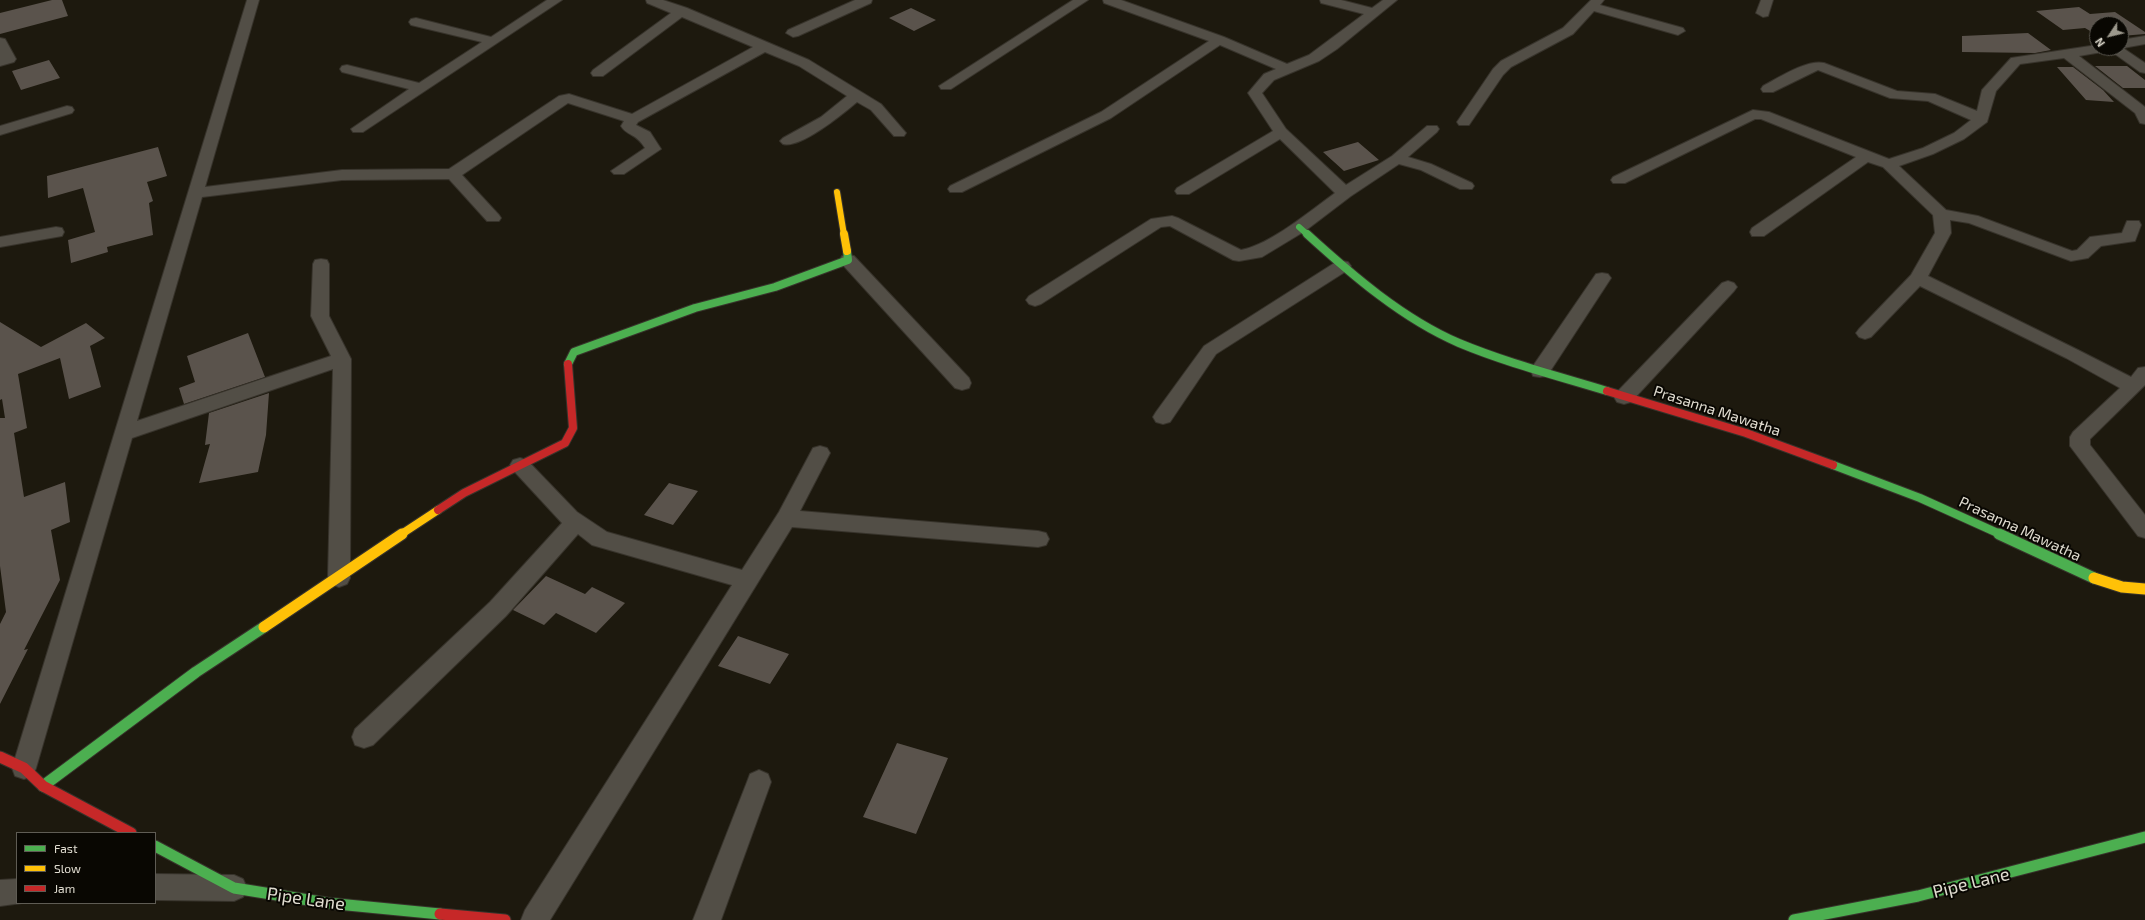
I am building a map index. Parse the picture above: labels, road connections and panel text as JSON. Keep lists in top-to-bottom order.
{
  "streets": {
    "street": ["Prasanna Mawatha", "Pipe Lane"]
  },
  "legend": ["Fast", "Slow", "Jam"],
  "north": "bottom left"
}
